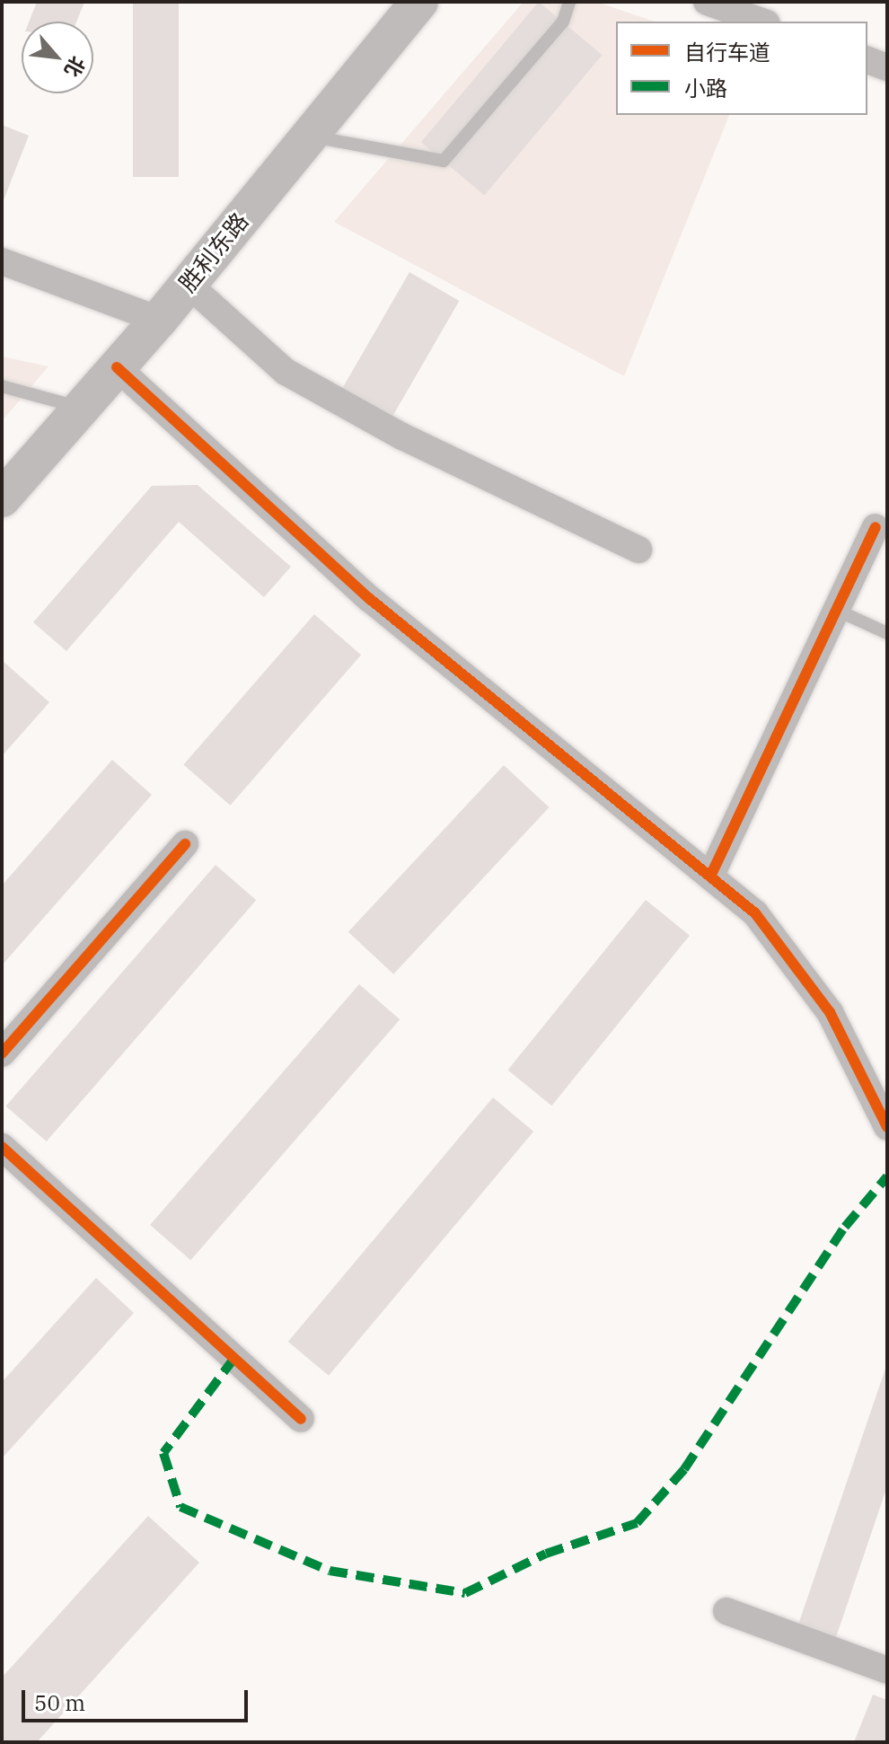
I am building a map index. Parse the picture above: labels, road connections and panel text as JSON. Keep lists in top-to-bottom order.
{
  "streets": {
    "main road": ["胜利东路"]
  },
  "legend": ["自行车道", "小路"],
  "scale_bar": "50 m",
  "north": "bottom right"
}
